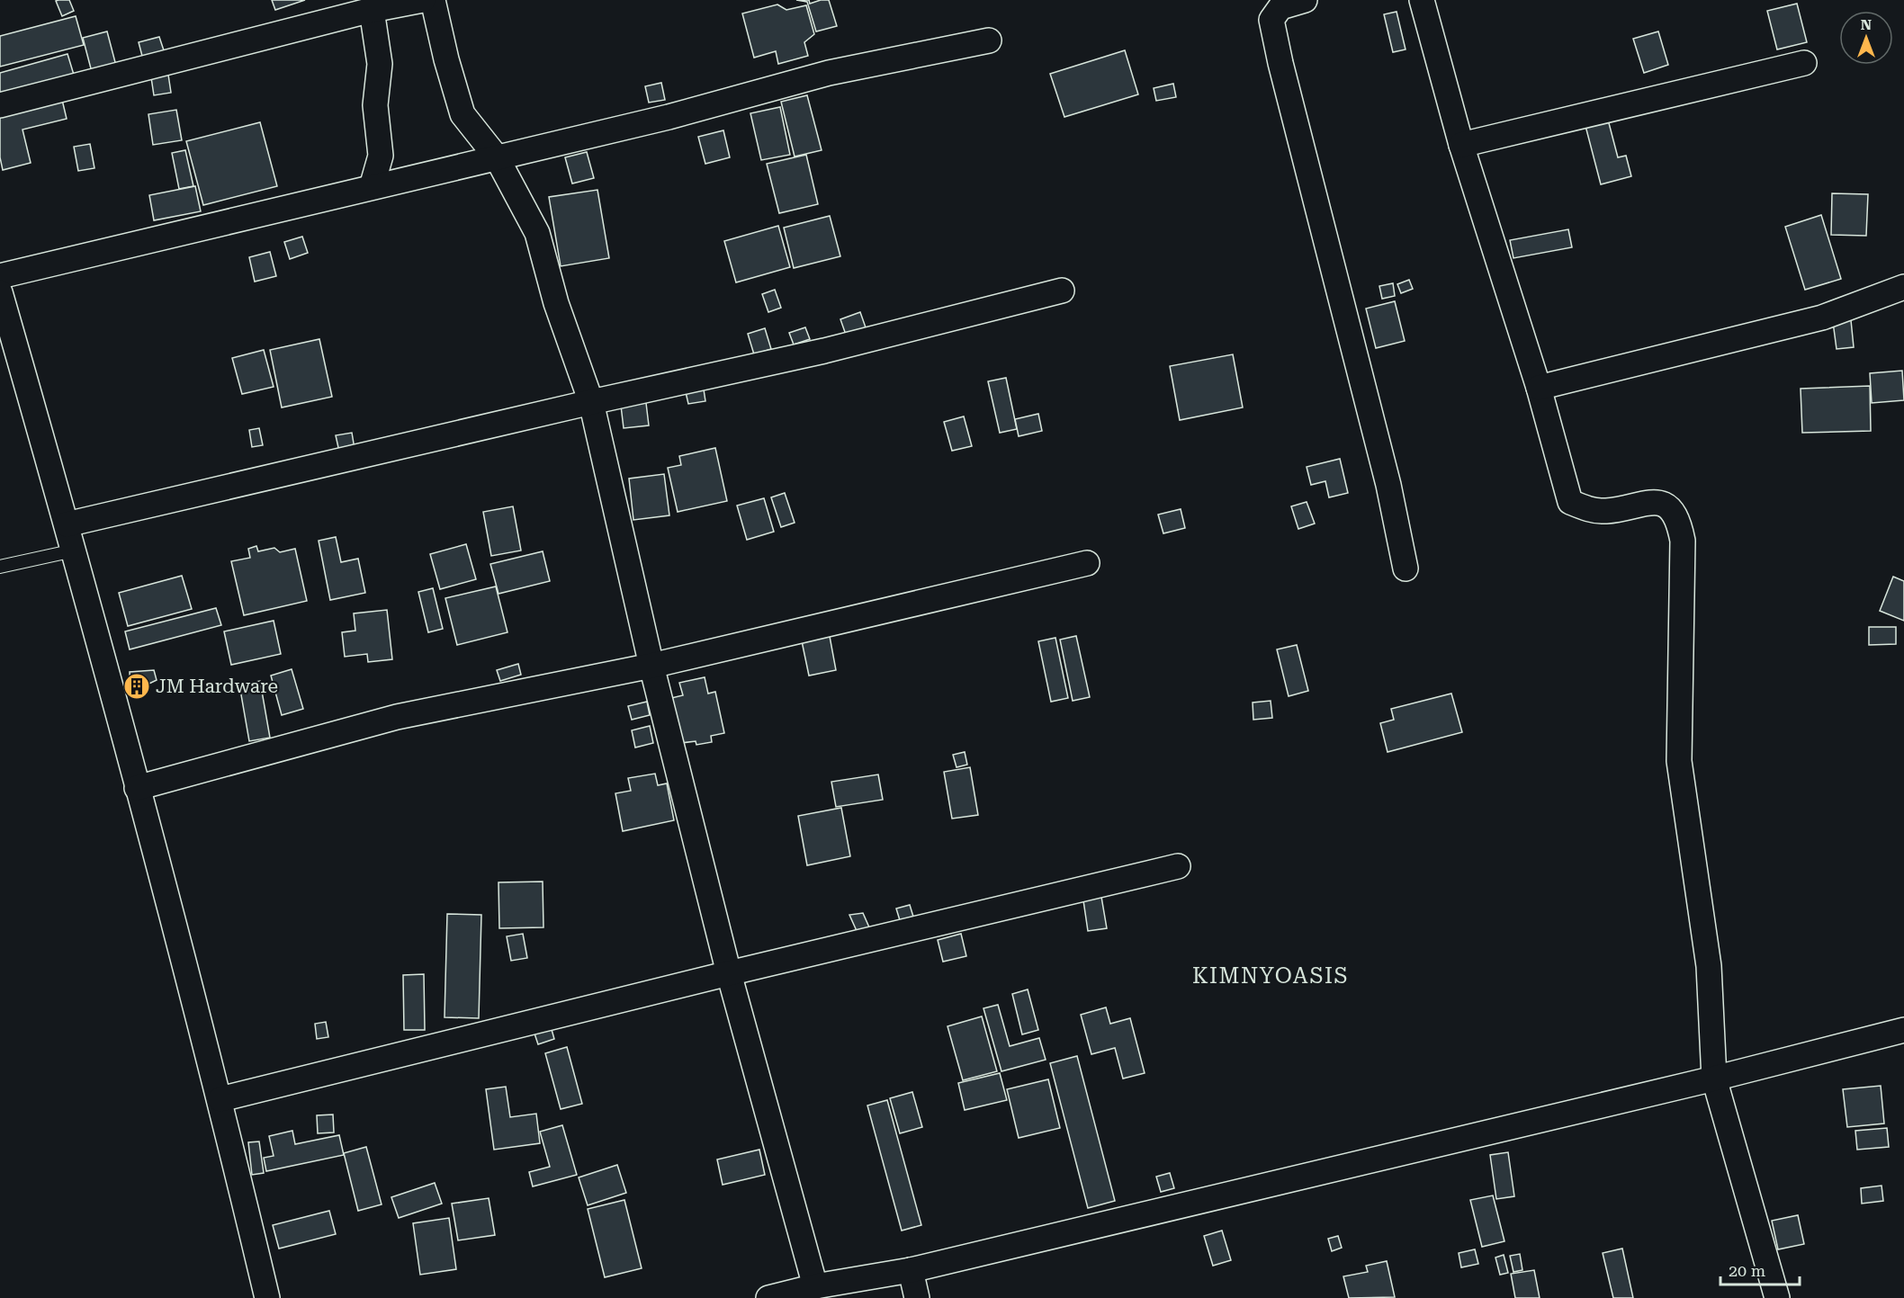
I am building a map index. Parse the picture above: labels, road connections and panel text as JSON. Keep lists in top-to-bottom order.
{
  "districts": ["KIMNYOASIS"],
  "places": {
    "building": ["JM Hardware"]
  },
  "scale_bar": "20 m",
  "north": "top"
}
